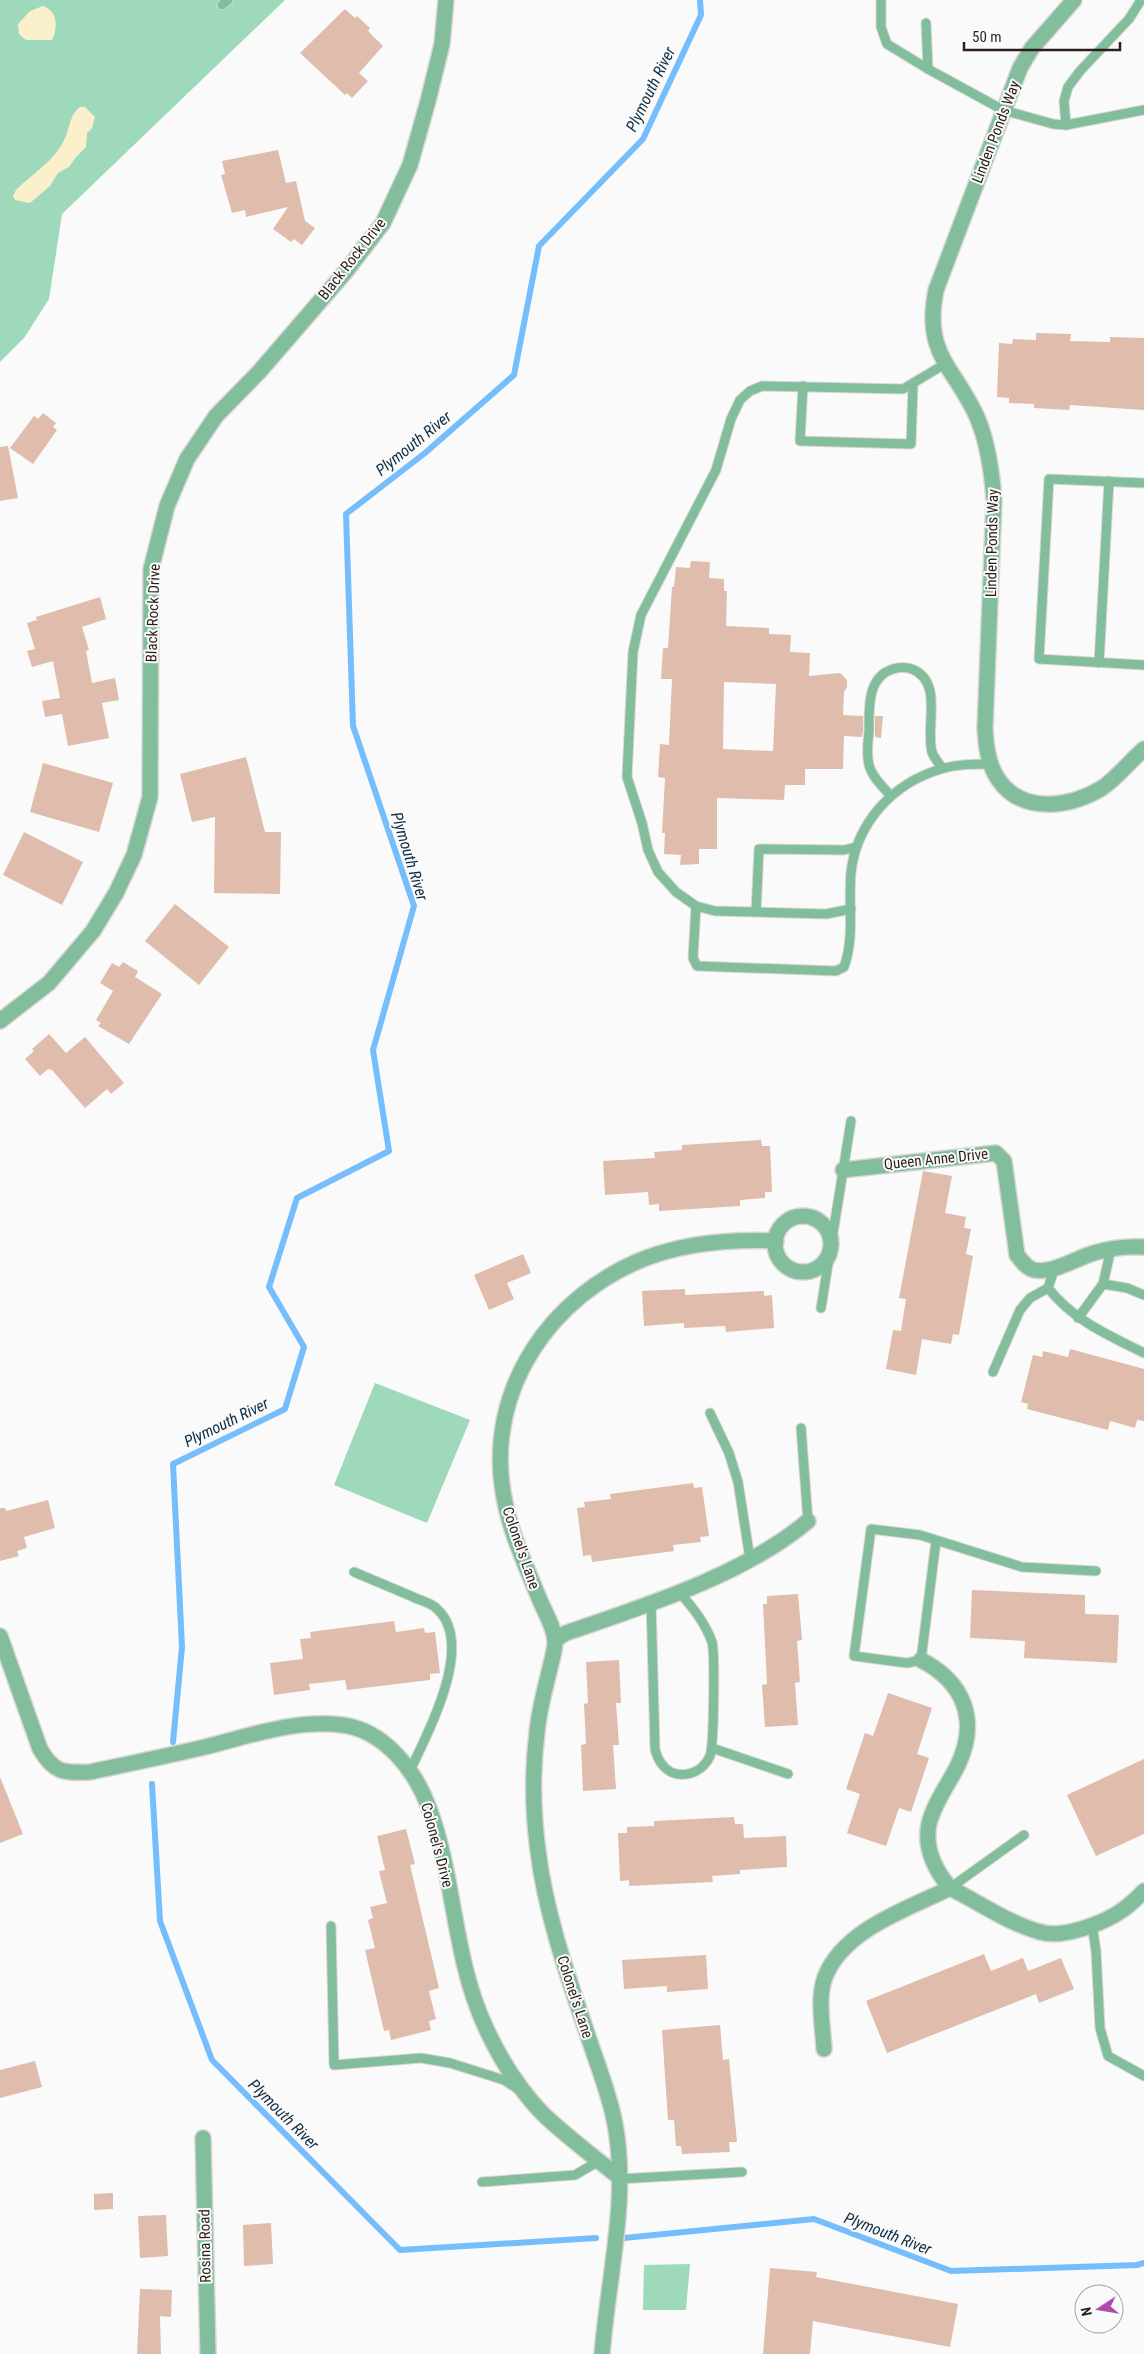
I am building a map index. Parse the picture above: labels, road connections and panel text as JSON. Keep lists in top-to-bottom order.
{
  "streets": {
    "street": [
      "Linden Ponds Way",
      "Black Rock Drive",
      "Queen Anne Drive",
      "Colonel's Lane",
      "Colonel's Drive",
      "Rosina Road"
    ]
  },
  "crossings": [
    ["Colonel's Lane", "Colonel's Drive"]
  ],
  "water": ["Plymouth River"],
  "scale_bar": "50 m",
  "north": "left"
}
